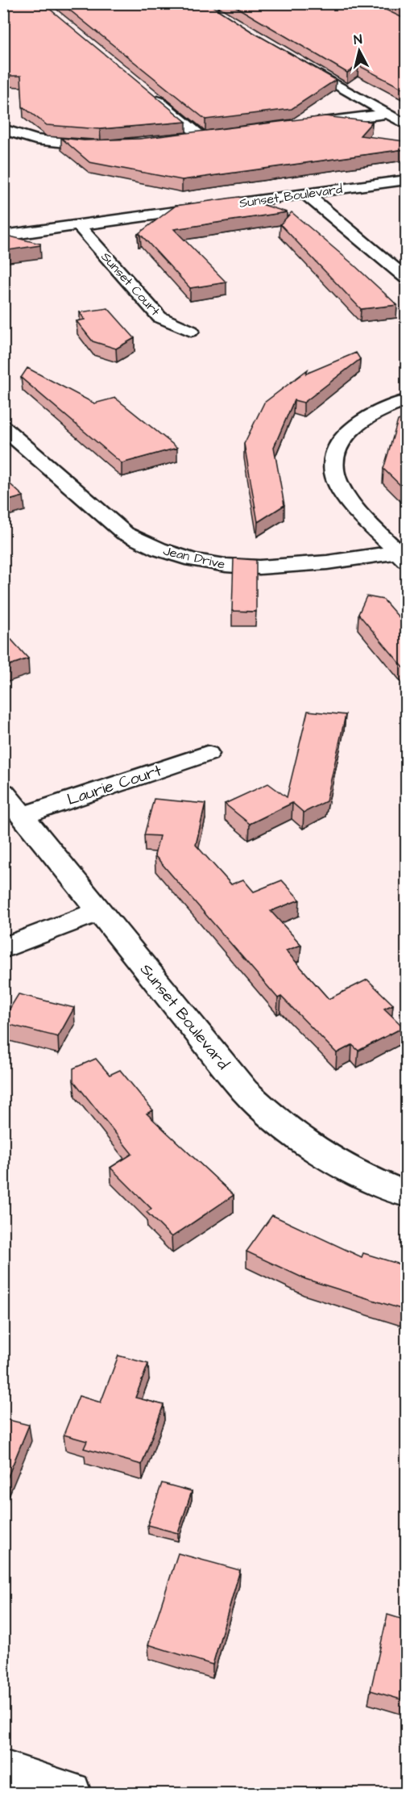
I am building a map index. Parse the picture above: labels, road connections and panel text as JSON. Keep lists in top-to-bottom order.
{
  "streets": {
    "street": [
      "Sunset Boulevard",
      "Sunset Court",
      "Jean Drive",
      "Laurie Court"
    ]
  },
  "crossings": [
    ["Sunset Boulevard", "Sunset Court"],
    ["Sunset Boulevard", "Laurie Court"]
  ],
  "north": "top"
}
